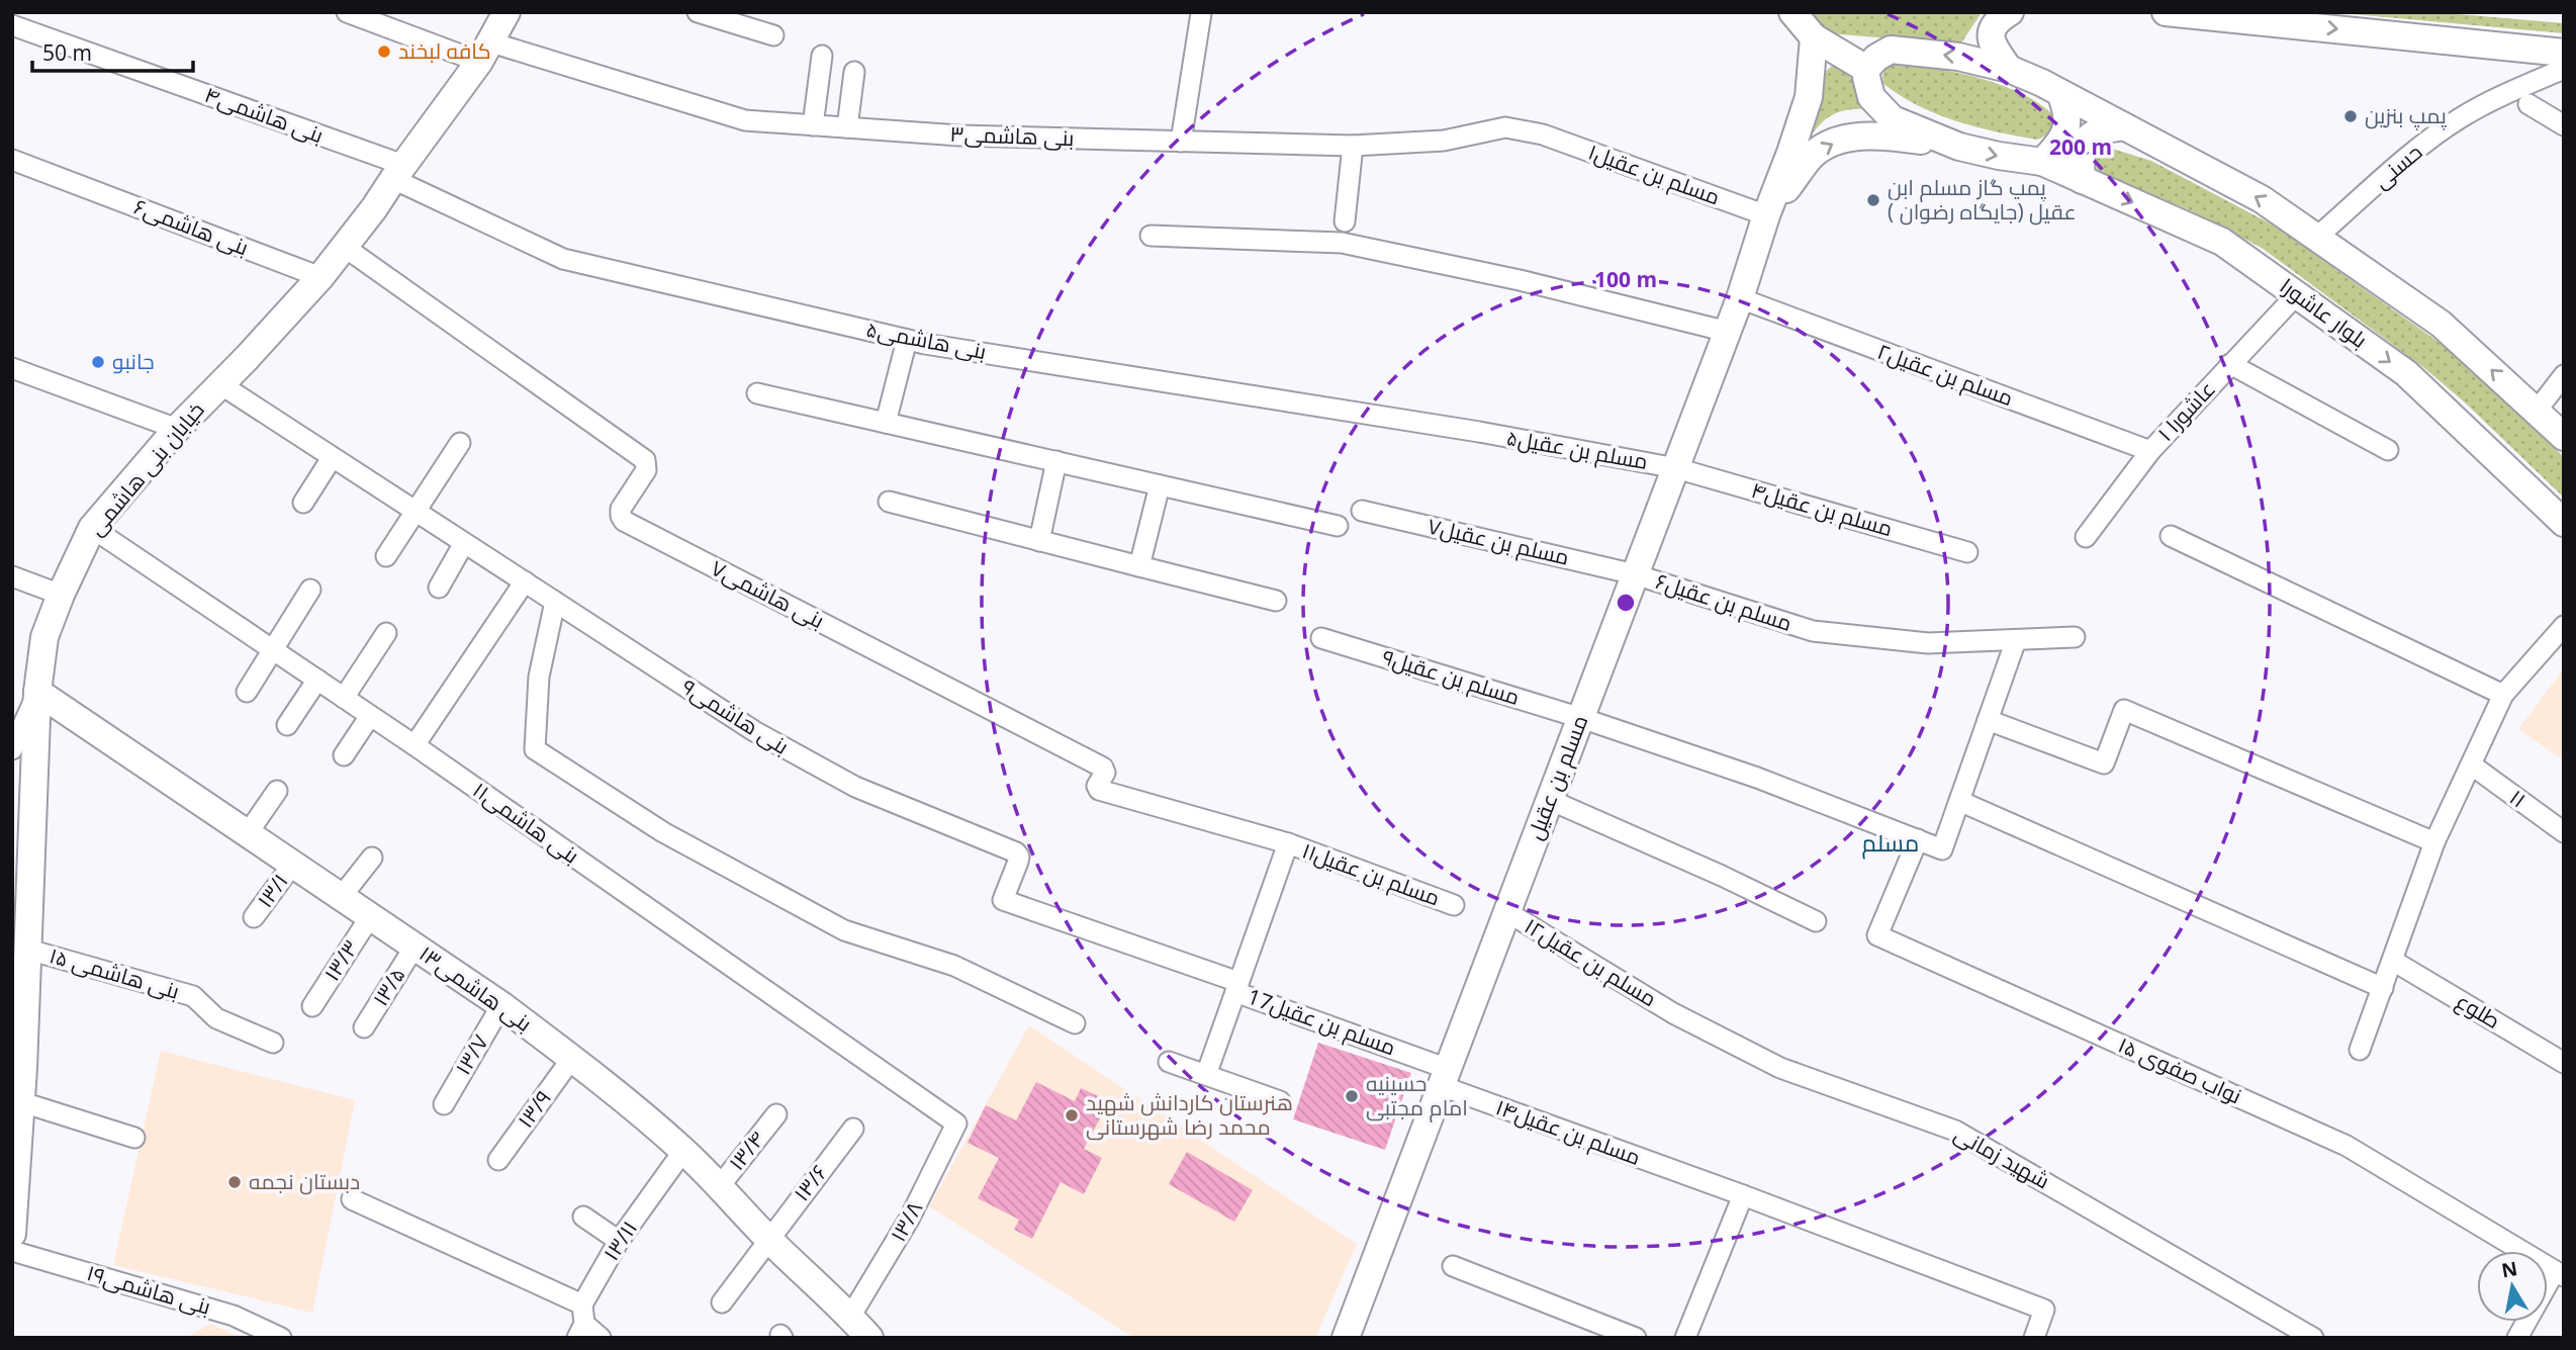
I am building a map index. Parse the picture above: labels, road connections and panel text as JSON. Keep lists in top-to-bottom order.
{
  "streets": {
    "street": [
      "۴بنی هاشمی",
      "بنی هاشمی۳",
      "حسنی",
      "مسلم بن عقیل۱",
      "۶بنی هاشمی",
      "بلوار عاشورا",
      "بنی هاشمی۵",
      "مسلم بن عقیل۲",
      "عاشورا ۱",
      "مسلم بن عقیل۵",
      "خیابان بنی هاشمی",
      "مسلم بن عقیل۴",
      "مسلم بن عقیل۷",
      "بنی هاشمی۷",
      "مسلم بن عقیل۶",
      "مسلم بن عقیل۹",
      "بنی هاشمی۹",
      "مسلم بن عقیل",
      "۱۱",
      "بنی هاشمی۱۱",
      "مسلم بن عقیل۱۱",
      "۱۳/۱",
      "۱۳/۳",
      "مسلم بن عقیل۱۲",
      "۱۵ بنی هاشمی",
      "۱۳/۵",
      "بنی هاشمی۱۳",
      "طلوع",
      "مسلم بن عقیل17",
      "۱۳/۷",
      "نواب صفوی ۱۵",
      "۱۳/۹",
      "مسلم بن عقیل۱۴",
      "۱۳/۴",
      "شهید زمانی",
      "۱۳/۶",
      "۱۳/۸",
      "۱۳/۱۱",
      "بنی هاشمی۱۹"
    ]
  },
  "crossings": [
    ["۴بنی هاشمی", "بنی هاشمی۵"],
    ["۴بنی هاشمی", "خیابان بنی هاشمی"],
    ["بنی هاشمی۳", "مسلم بن عقیل۱"],
    ["بنی هاشمی۳", "خیابان بنی هاشمی"],
    ["مسلم بن عقیل۱", "مسلم بن عقیل"],
    ["۶بنی هاشمی", "خیابان بنی هاشمی"],
    ["بلوار عاشورا", "عاشورا ۱"],
    ["بنی هاشمی۵", "مسلم بن عقیل۵"],
    ["بنی هاشمی۵", "خیابان بنی هاشمی"],
    ["مسلم بن عقیل۲", "عاشورا ۱"],
    ["مسلم بن عقیل۲", "مسلم بن عقیل"],
    ["مسلم بن عقیل۵", "مسلم بن عقیل۴"],
    ["مسلم بن عقیل۵", "مسلم بن عقیل"],
    ["خیابان بنی هاشمی", "بنی هاشمی۷"],
    ["خیابان بنی هاشمی", "بنی هاشمی۹"],
    ["خیابان بنی هاشمی", "بنی هاشمی۱۱"],
    ["خیابان بنی هاشمی", "۱۵ بنی هاشمی"],
    ["خیابان بنی هاشمی", "بنی هاشمی۱۳"],
    ["مسلم بن عقیل۴", "مسلم بن عقیل"],
    ["مسلم بن عقیل۷", "مسلم بن عقیل۶"],
    ["مسلم بن عقیل۷", "مسلم بن عقیل"],
    ["بنی هاشمی۷", "مسلم بن عقیل۱۱"],
    ["مسلم بن عقیل۶", "مسلم بن عقیل"],
    ["مسلم بن عقیل۹", "مسلم بن عقیل"],
    ["مسلم بن عقیل۹", "نواب صفوی ۱۵"],
    ["بنی هاشمی۹", "مسلم بن عقیل17"],
    ["مسلم بن عقیل", "مسلم بن عقیل۱۲"],
    ["مسلم بن عقیل", "مسلم بن عقیل17"],
    ["مسلم بن عقیل", "مسلم بن عقیل۱۴"],
    ["بنی هاشمی۱۱", "۱۳/۸"],
    ["۱۳/۱", "بنی هاشمی۱۳"],
    ["۱۳/۳", "بنی هاشمی۱۳"],
    ["مسلم بن عقیل۱۲", "شهید زمانی"],
    ["۱۳/۵", "بنی هاشمی۱۳"],
    ["بنی هاشمی۱۳", "۱۳/۷"],
    ["بنی هاشمی۱۳", "۱۳/۹"],
    ["بنی هاشمی۱۳", "۱۳/۴"],
    ["بنی هاشمی۱۳", "۱۳/۶"],
    ["بنی هاشمی۱۳", "۱۳/۸"],
    ["بنی هاشمی۱۳", "۱۳/۱۱"],
    ["مسلم بن عقیل17", "مسلم بن عقیل۱۴"]
  ],
  "districts": ["مسلم"],
  "places": [
    "کافه لبخند",
    "پمپ بنزین",
    "پمپ گاز مسلم ابن عقیل (جایگاه رضوان )",
    "جانبو",
    "حسینیه امام مجتبی",
    "هنرستان کاردانش شهید محمد رضا شهرستانی",
    "دبستان نجمه"
  ],
  "scale_bar": "50 m",
  "north": "top",
  "rings": ["200 m", "100 m"]
}
